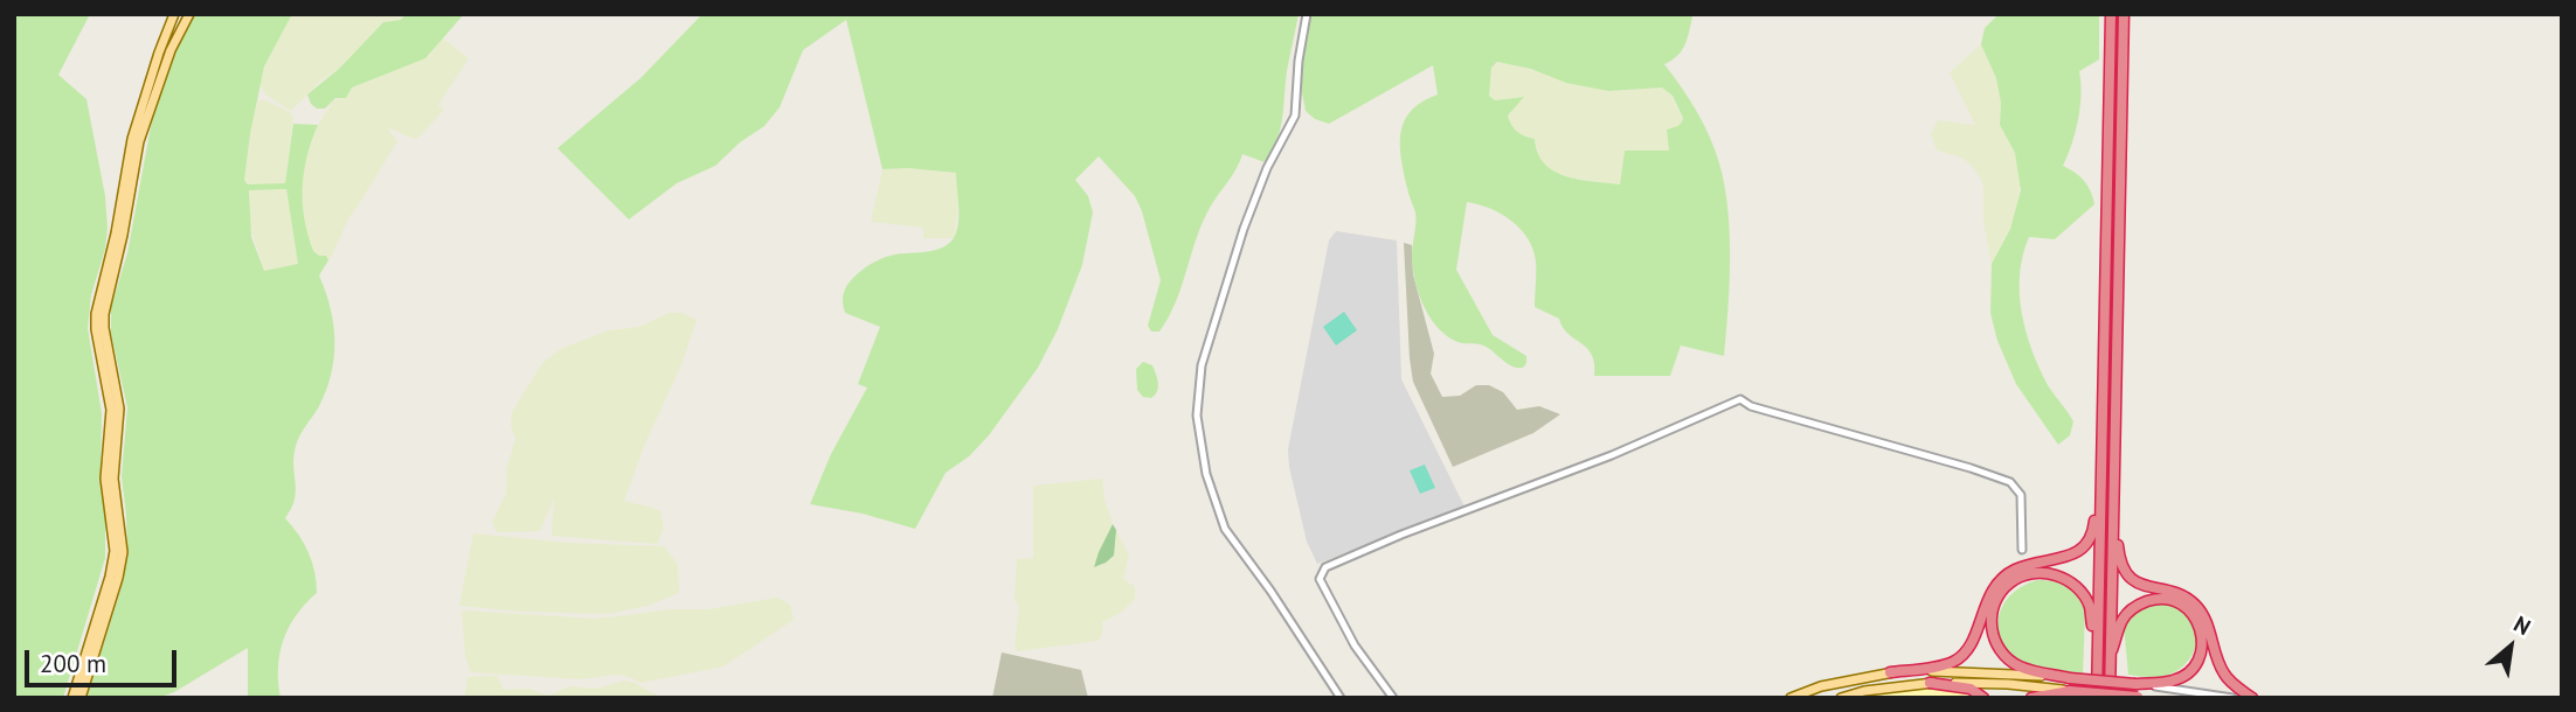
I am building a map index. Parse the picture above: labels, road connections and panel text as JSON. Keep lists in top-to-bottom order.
{
  "scale_bar": "200 m",
  "north": "top right"
}
